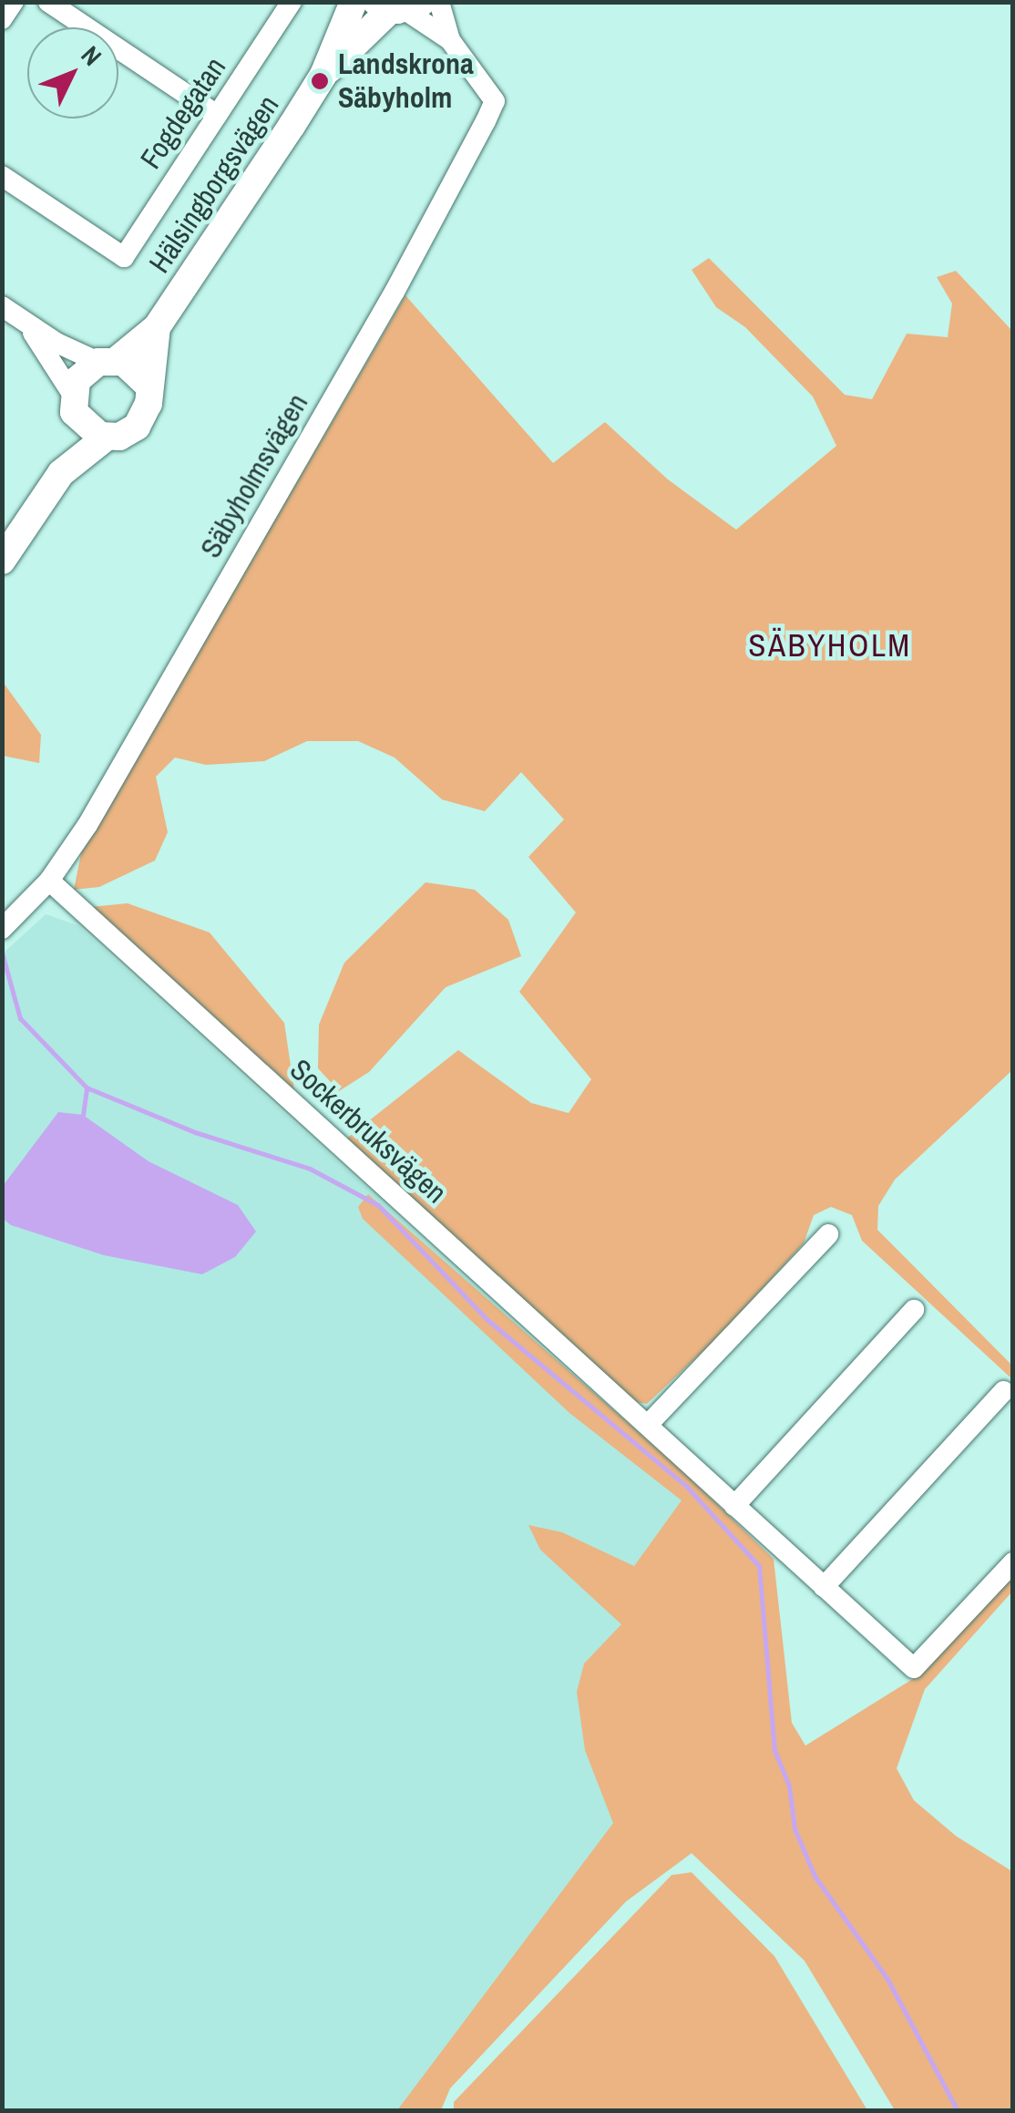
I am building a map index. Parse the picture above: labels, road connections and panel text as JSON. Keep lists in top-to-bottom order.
{
  "streets": {
    "main road": ["Hälsingborgsvägen"],
    "street": ["Fogdegatan", "Säbyholmsvägen", "Sockerbruksvägen"]
  },
  "crossings": [
    ["Hälsingborgsvägen", "Säbyholmsvägen"],
    ["Säbyholmsvägen", "Sockerbruksvägen"]
  ],
  "districts": ["SÄBYHOLM"],
  "places": ["Landskrona Säbyholm"],
  "north": "top right"
}
